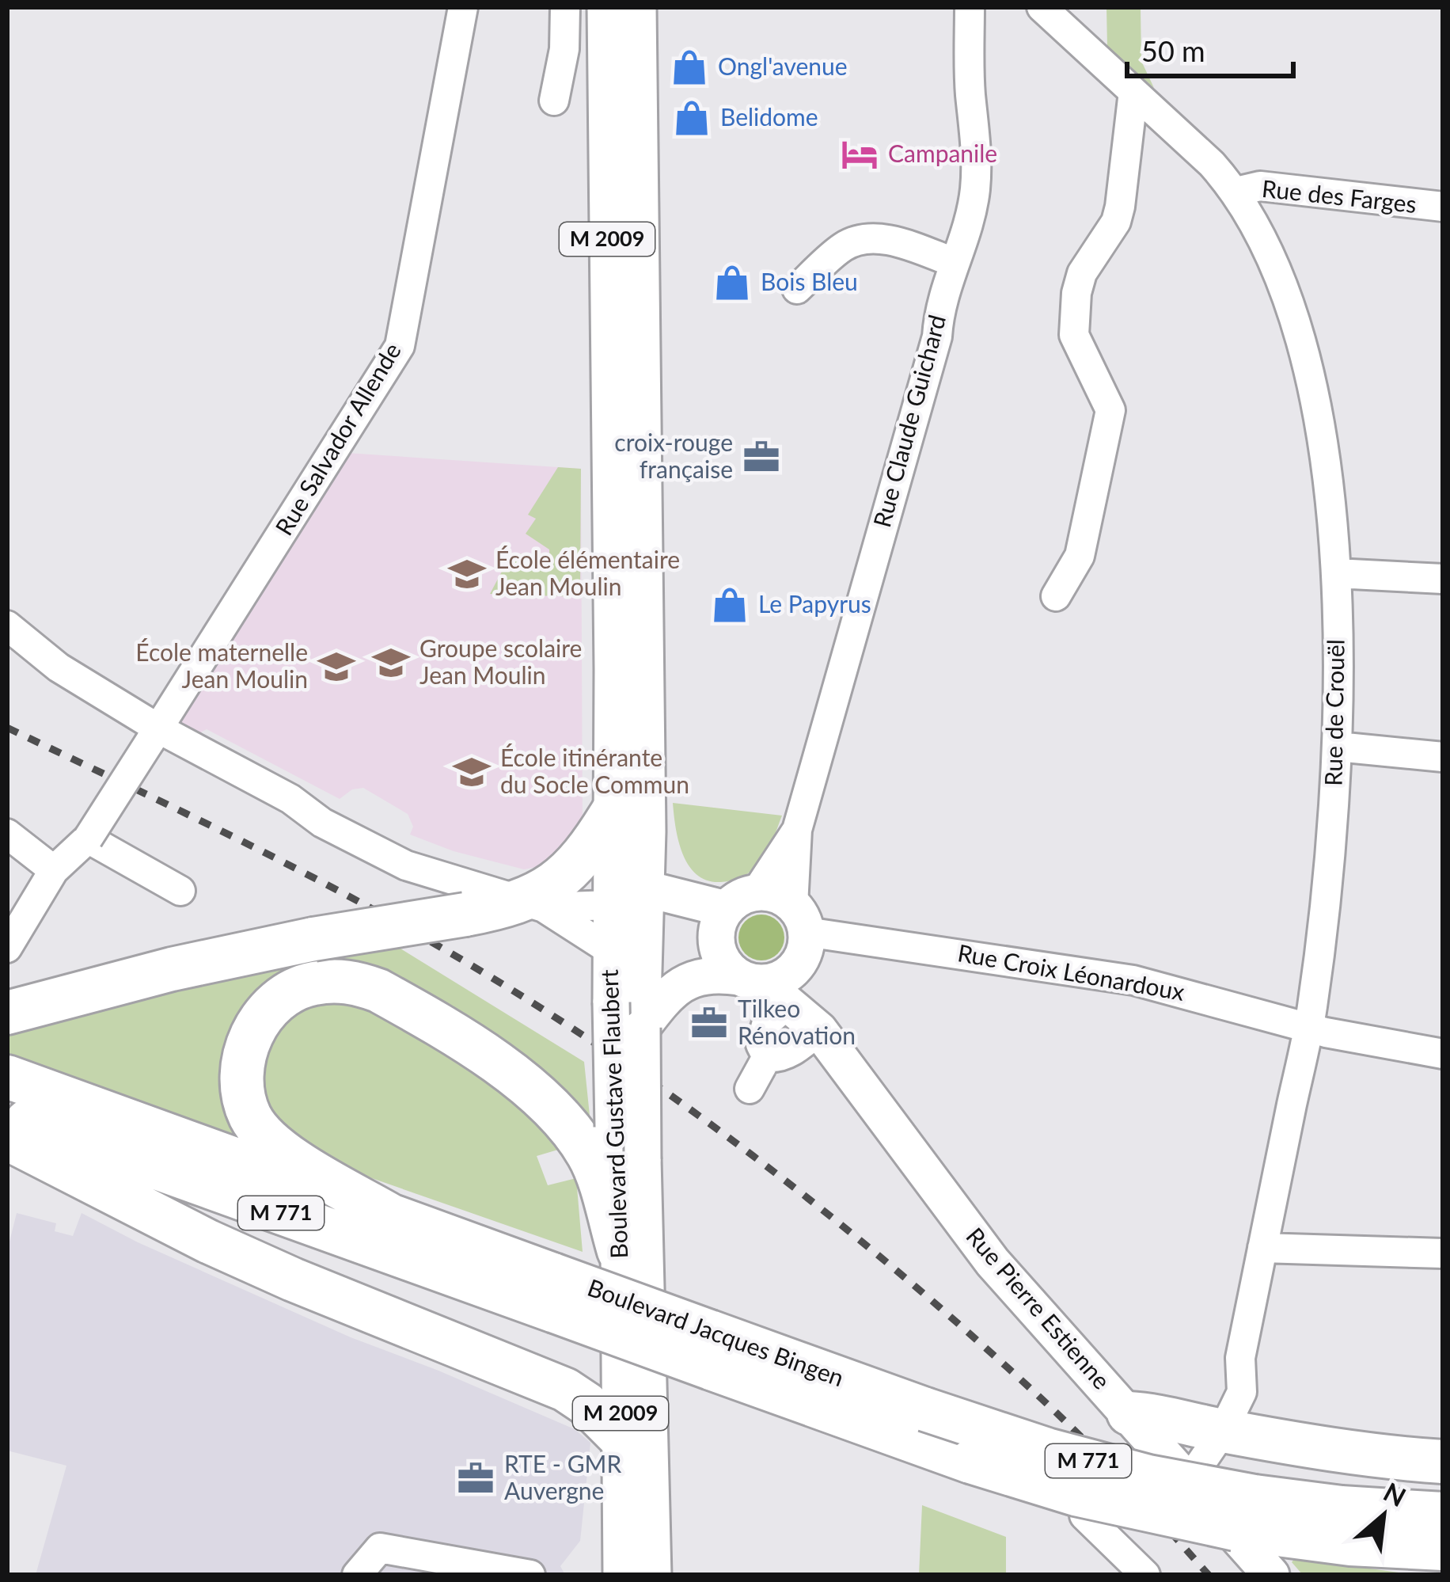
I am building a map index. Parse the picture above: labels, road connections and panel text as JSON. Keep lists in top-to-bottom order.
{
  "streets": {
    "highway": ["M 771", "Boulevard Jacques Bingen"],
    "main road": ["M 2009", "Boulevard Gustave Flaubert", "Rue Pierre Estienne"],
    "street": [
      "Rue des Farges",
      "Rue Claude Guichard",
      "Rue Salvador Allende",
      "Rue de Crouël",
      "Rue Croix Léonardoux"
    ]
  },
  "crossings": [
    ["Rue des Farges", "Rue de Crouël"],
    ["M 2009", "Boulevard Gustave Flaubert"],
    ["Rue Claude Guichard", "Rue Croix Léonardoux"],
    ["Rue Claude Guichard", "Rue Pierre Estienne"],
    ["Rue de Crouël", "Rue Croix Léonardoux"],
    ["Rue de Crouël", "Rue Pierre Estienne"],
    ["Rue Croix Léonardoux", "Rue Pierre Estienne"]
  ],
  "places": {
    "shop": [
      "Ongl'avenue",
      "Belidome",
      "Bois Bleu",
      "Le Papyrus"
    ],
    "hotel": ["Campanile"],
    "office": ["croix-rouge française", "Tilkeo Rénovation", "RTE - GMR Auvergne"],
    "school or university": [
      "École élémentaire Jean Moulin",
      "Groupe scolaire Jean Moulin",
      "École maternelle Jean Moulin",
      "École itinérante du Socle Commun"
    ]
  },
  "scale_bar": "50 m",
  "north": "top right"
}
